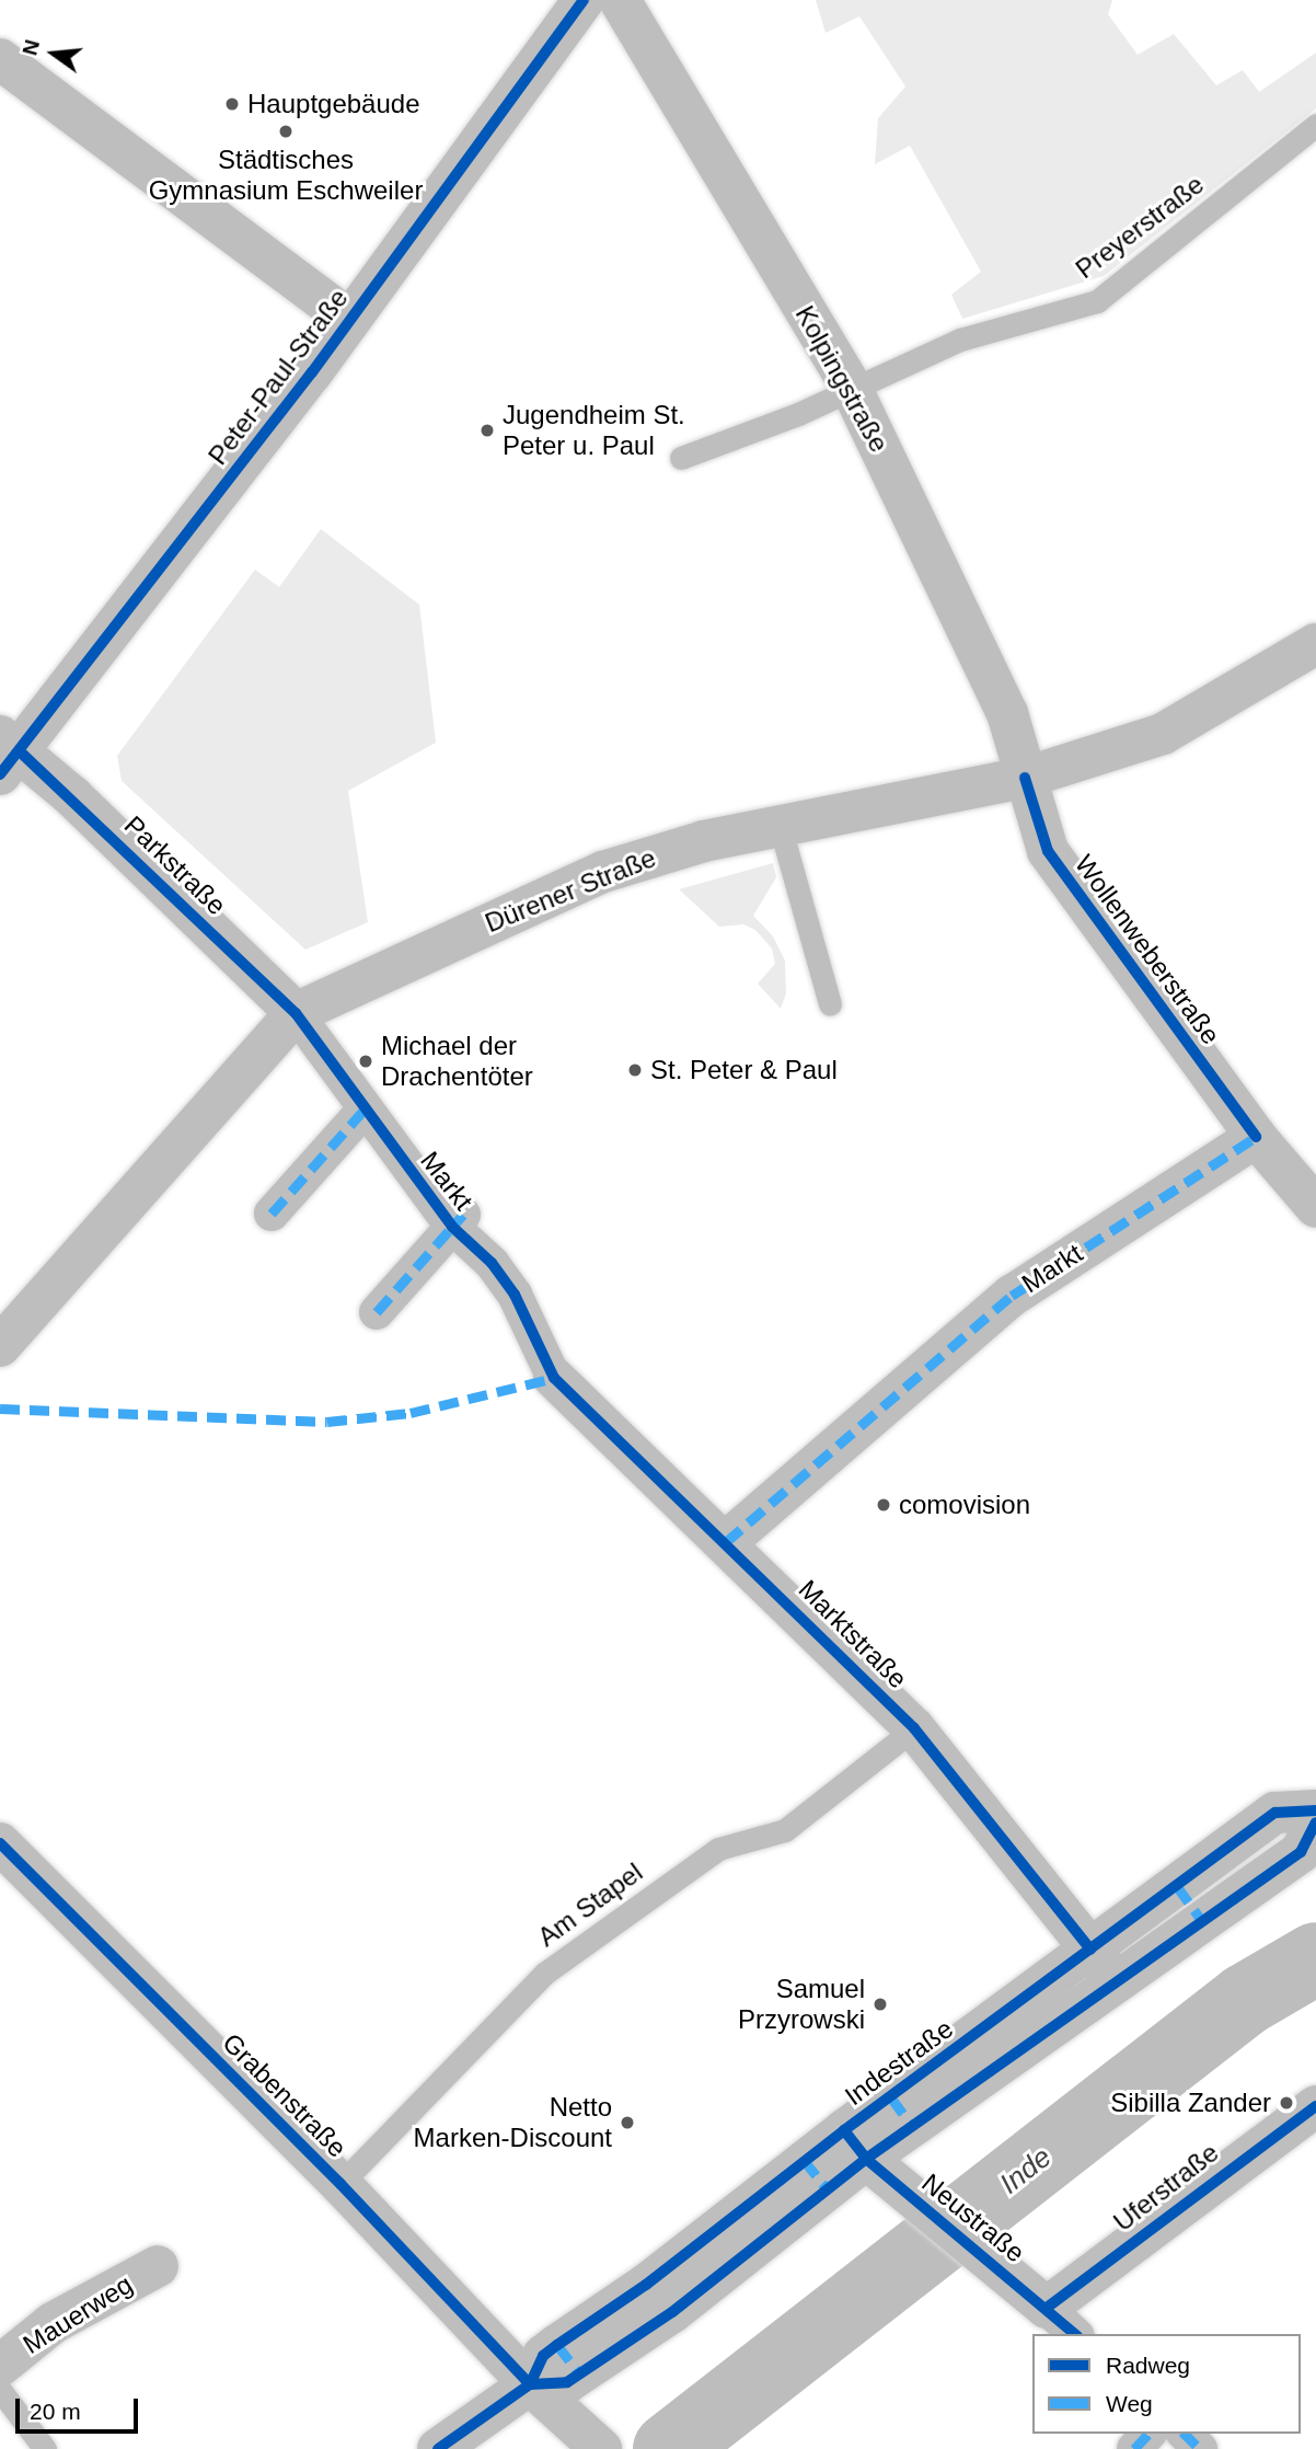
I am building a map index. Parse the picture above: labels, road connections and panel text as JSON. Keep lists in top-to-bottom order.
{
  "streets": {
    "street": [
      "Peter-Paul-Straße",
      "Kolpingstraße",
      "Parkstraße",
      "Dürener Straße",
      "Wollenweberstraße",
      "Markt",
      "Marktstraße",
      "Indestraße",
      "Grabenstraße",
      "Uferstraße",
      "Neustraße",
      "Mauerweg"
    ],
    "lane": ["Preyerstraße", "Am Stapel"]
  },
  "crossings": [
    ["Preyerstraße", "Kolpingstraße"],
    ["Peter-Paul-Straße", "Parkstraße"],
    ["Kolpingstraße", "Dürener Straße"],
    ["Kolpingstraße", "Wollenweberstraße"],
    ["Parkstraße", "Dürener Straße"],
    ["Parkstraße", "Markt"],
    ["Dürener Straße", "Wollenweberstraße"],
    ["Dürener Straße", "Markt"],
    ["Wollenweberstraße", "Markt"],
    ["Markt", "Marktstraße"],
    ["Marktstraße", "Am Stapel"],
    ["Marktstraße", "Indestraße"],
    ["Am Stapel", "Grabenstraße"],
    ["Indestraße", "Grabenstraße"],
    ["Indestraße", "Neustraße"],
    ["Uferstraße", "Neustraße"]
  ],
  "water": ["Inde"],
  "places": [
    "Hauptgebäude",
    "Städtisches Gymnasium Eschweiler",
    "Jugendheim St. Peter u. Paul",
    "Michael der Drachentöter",
    "St. Peter & Paul",
    "comovision",
    "Samuel Przyrowski",
    "Sibilla Zander",
    "Netto Marken-Discount"
  ],
  "legend": ["Radweg", "Weg"],
  "scale_bar": "20 m",
  "north": "left"
}
